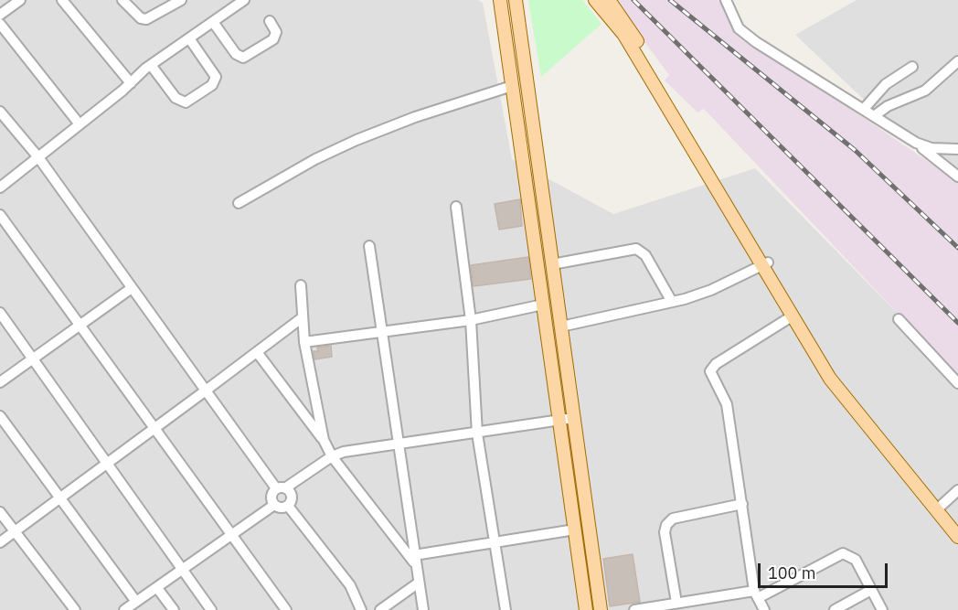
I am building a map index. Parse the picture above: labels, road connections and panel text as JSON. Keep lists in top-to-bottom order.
{
  "scale_bar": "100 m"
}
